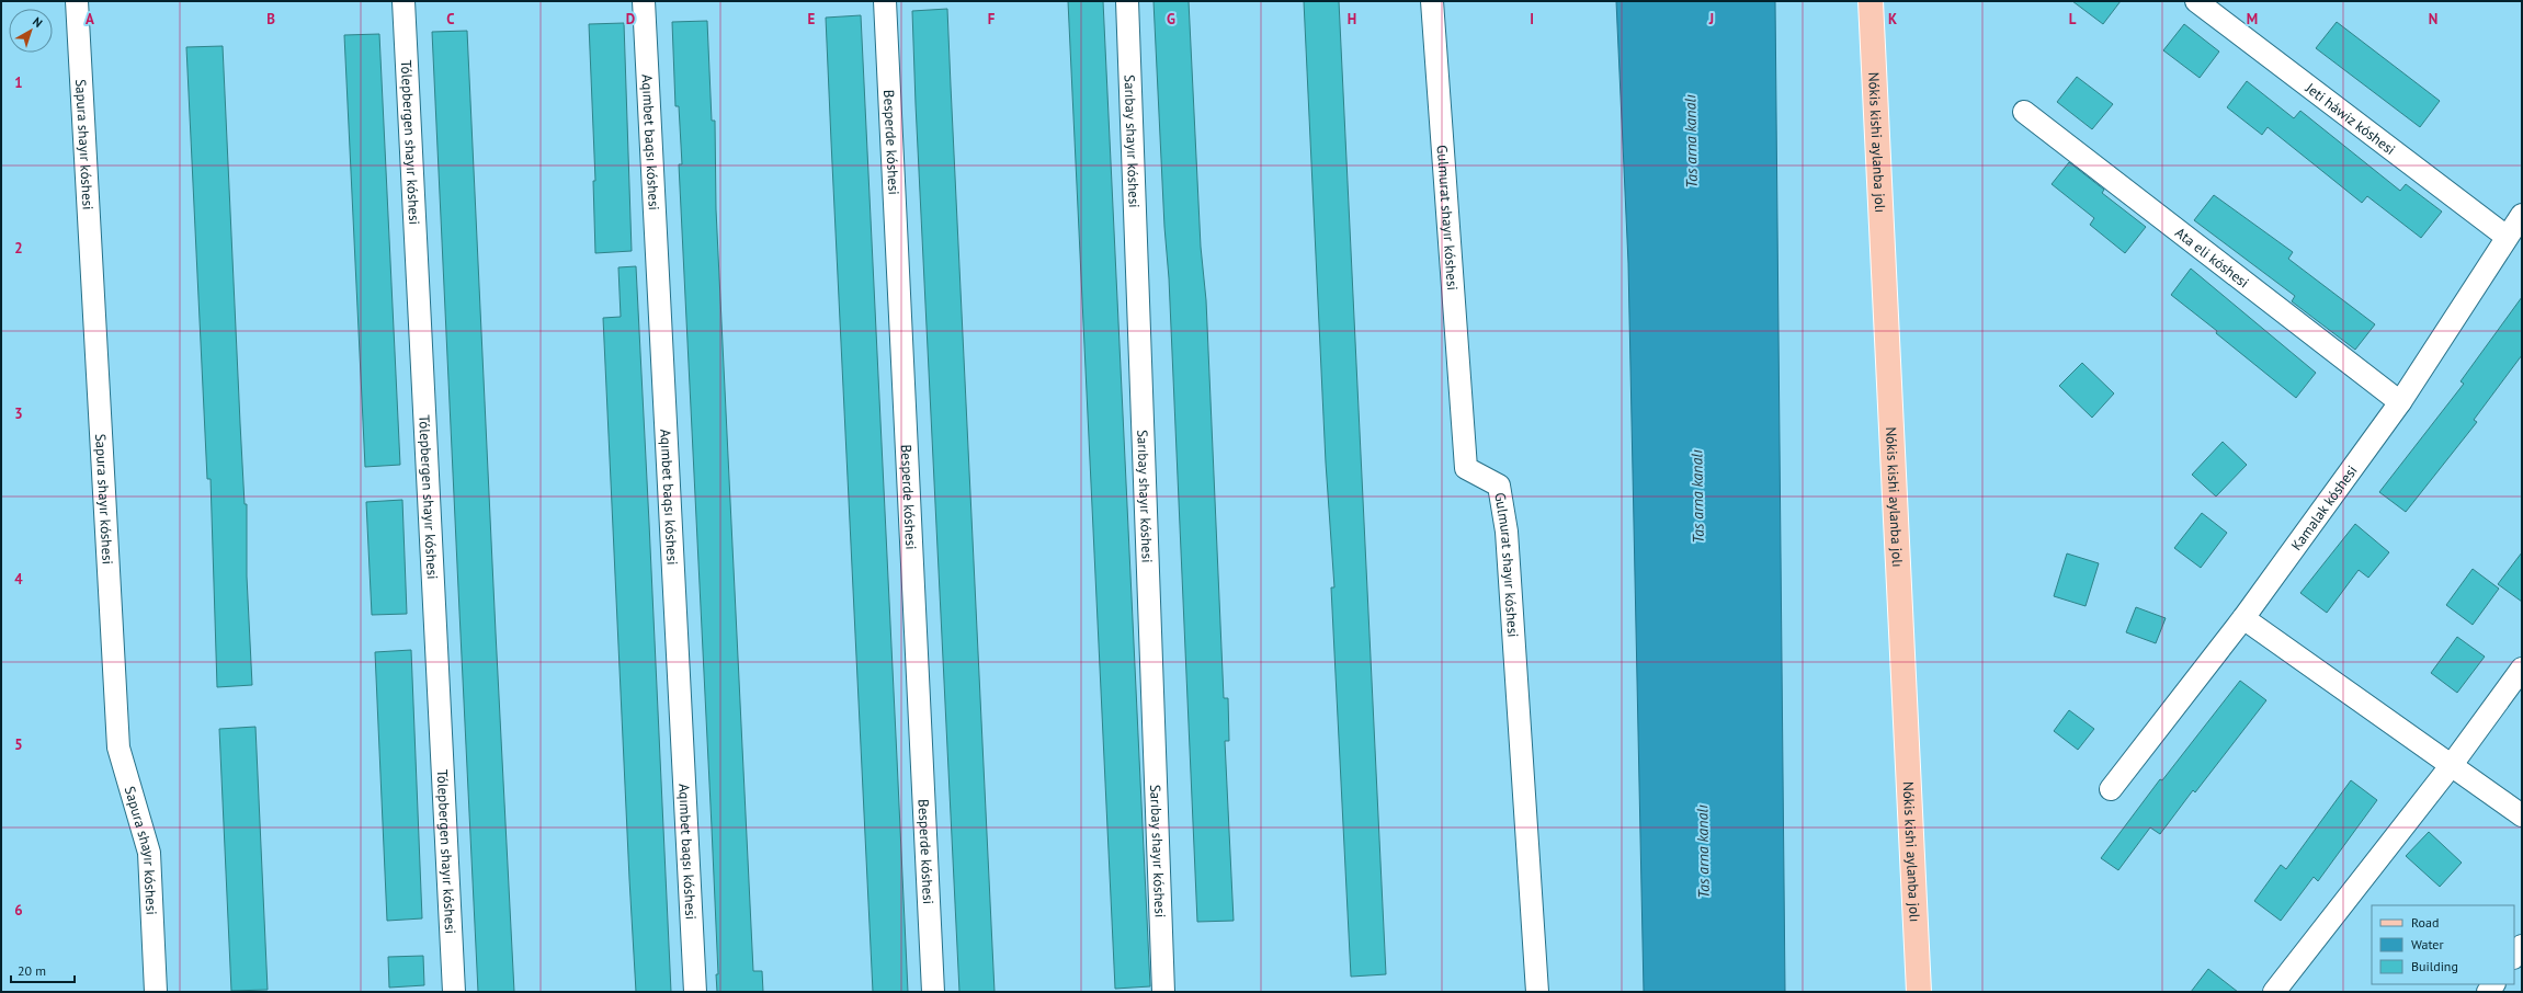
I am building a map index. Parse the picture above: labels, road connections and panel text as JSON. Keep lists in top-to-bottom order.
{
  "streets": {
    "main road": ["Nókis kishi aylanba jolı"],
    "street": [
      "Jeti háwiz kóshesi",
      "Tólepbergen shayır kóshesi",
      "Aqımbet baqsı kóshesi",
      "Besperde kóshesi",
      "Sarıbay shayır kóshesi",
      "Sapura shayır kóshesi",
      "Gulmurat shayır kóshesi",
      "Ata eli kóshesi",
      "Kamalak kóshesi"
    ]
  },
  "crossings": [
    ["Jeti háwiz kóshesi", "Kamalak kóshesi"],
    ["Ata eli kóshesi", "Kamalak kóshesi"]
  ],
  "water": ["Tas arna kanalı"],
  "legend": ["Road", "Water", "Building"],
  "scale_bar": "20 m",
  "north": "top right",
  "grid": {
    "columns": [
      "A",
      "B",
      "C",
      "D",
      "E",
      "F",
      "G",
      "H",
      "I",
      "J",
      "K",
      "L",
      "M",
      "N"
    ],
    "rows": [
      "1",
      "2",
      "3",
      "4",
      "5",
      "6"
    ]
  }
}
